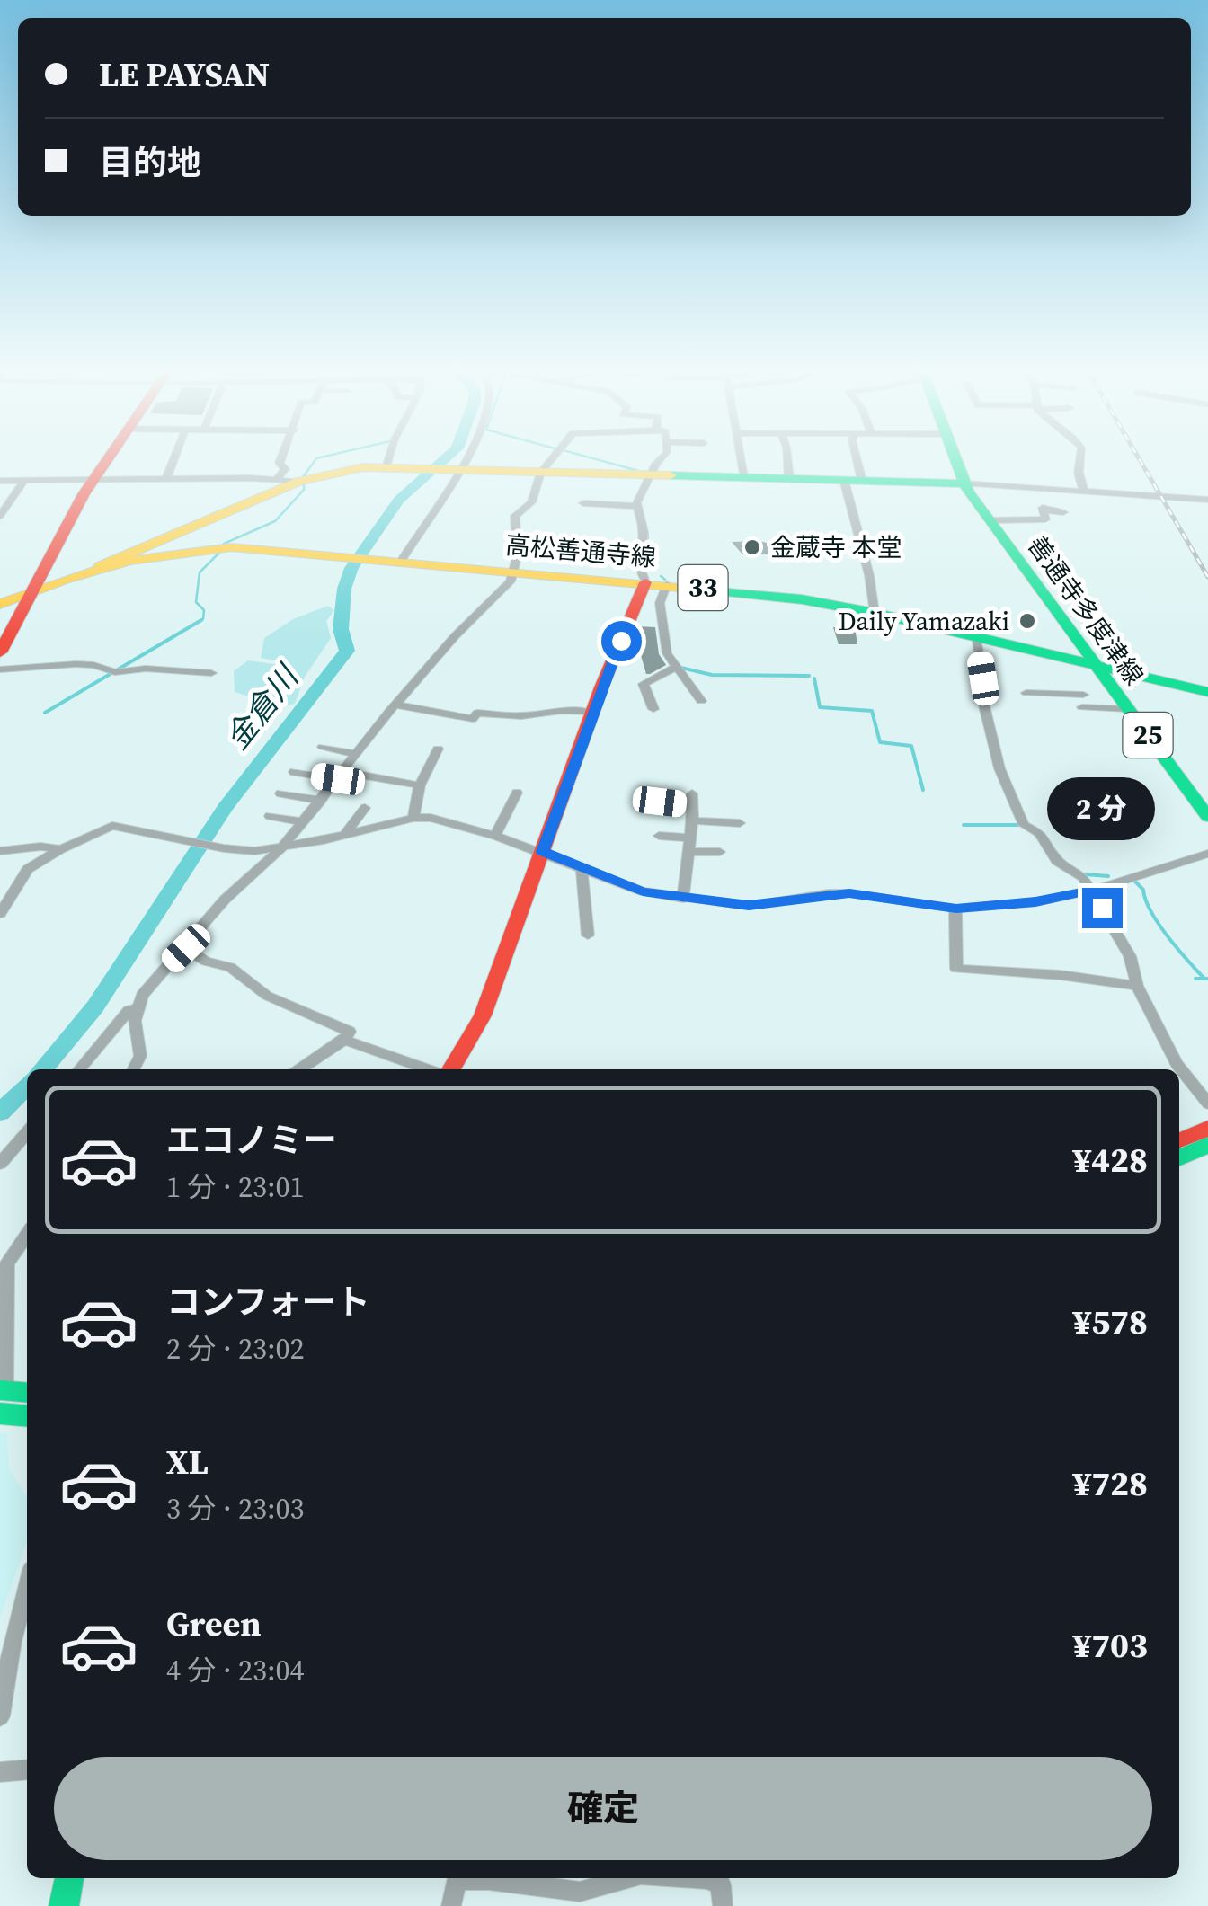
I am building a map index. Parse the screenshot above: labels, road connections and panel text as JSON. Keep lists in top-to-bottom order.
{
  "streets": {
    "main road": [
      "高松善通寺線",
      "33",
      "善通寺多度津線",
      "25"
    ]
  },
  "crossings": [
    ["高松善通寺線", "善通寺多度津線"]
  ],
  "water": ["金倉川"],
  "places": ["金蔵寺 本堂", "Daily Yamazaki"],
  "page": {
    "banner": ["LE PAYSAN", "目的地"],
    "bubble": "2 分",
    "list": [
      {
        "name": "エコノミー",
        "note": "1 分 · 23:01",
        "value": "¥428"
      },
      {
        "name": "コンフォート",
        "note": "2 分 · 23:02",
        "value": "¥578"
      },
      {
        "name": "XL",
        "note": "3 分 · 23:03",
        "value": "¥728"
      },
      {
        "name": "Green",
        "note": "4 分 · 23:04",
        "value": "¥703"
      }
    ],
    "buttons": "確定"
  }
}
